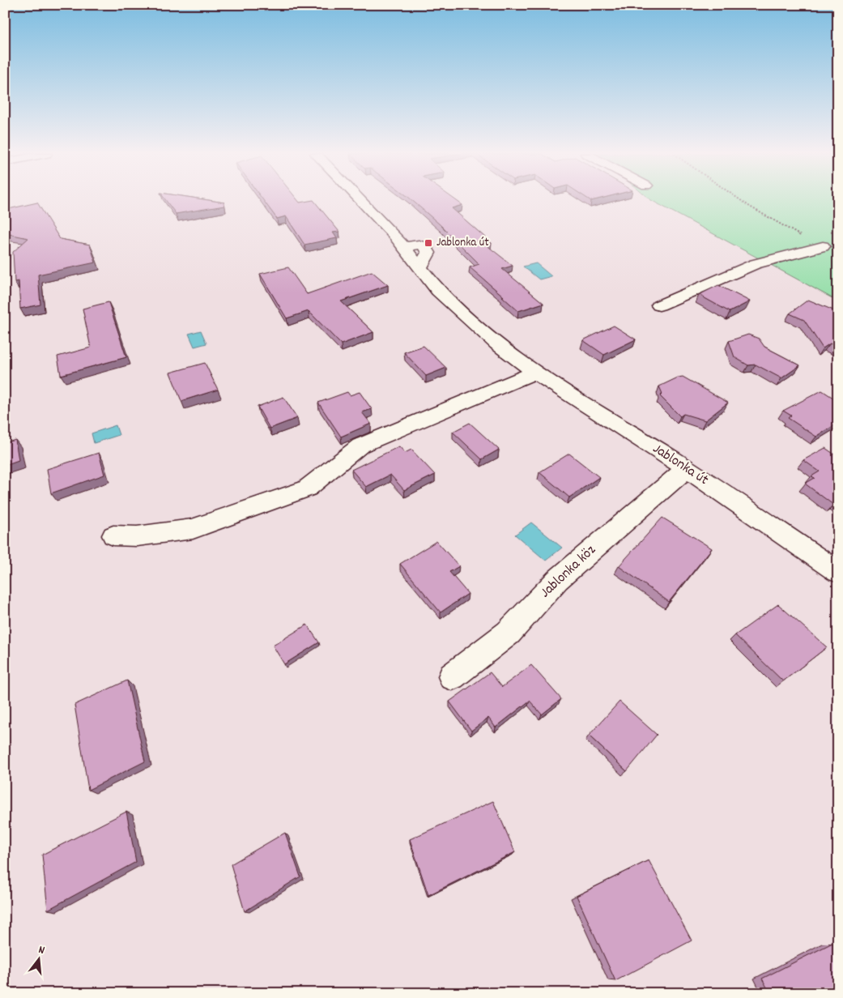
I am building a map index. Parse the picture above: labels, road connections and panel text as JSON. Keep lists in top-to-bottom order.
{
  "streets": {
    "street": ["Jablonka út", "Jablonka köz"]
  },
  "crossings": [
    ["Jablonka út", "Jablonka köz"]
  ],
  "places": {
    "transit": ["Jablonka út"]
  },
  "north": "top"
}
